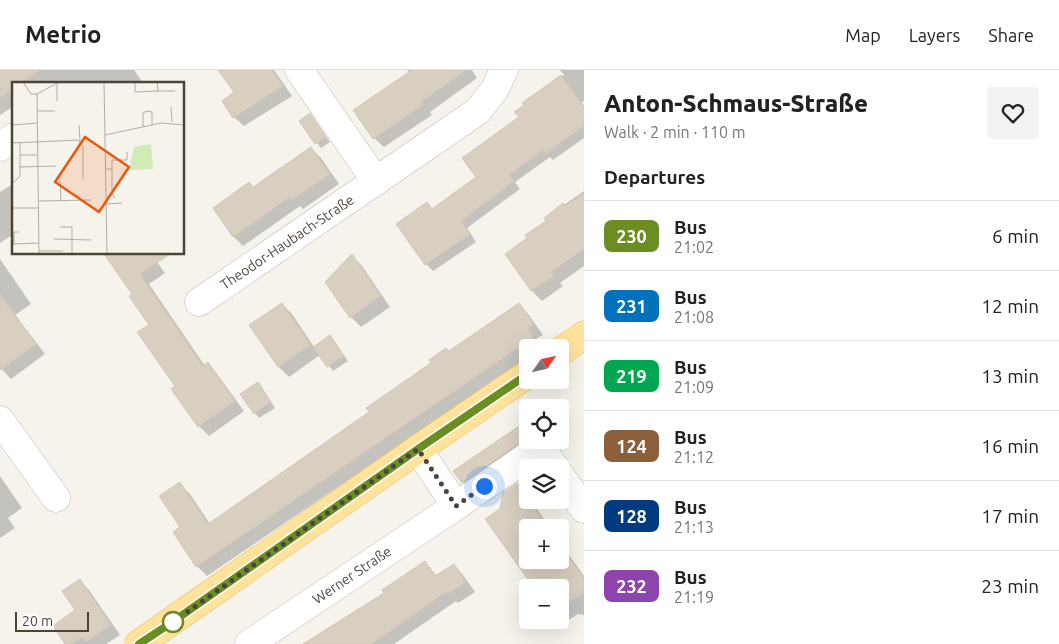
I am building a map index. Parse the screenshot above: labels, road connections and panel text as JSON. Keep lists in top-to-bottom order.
{
  "streets": {
    "street": ["Theodor-Haubach-Straße", "Werner Straße"]
  },
  "lines": ["bus line 230"],
  "scale_bar": "20 m",
  "north": "top right",
  "page": {
    "header": "Metrio",
    "nav": ["Map", "Layers", "Share"],
    "heading": [
      ["Anton-Schmaus-Straße", "Walk · 2 min · 110 m"],
      "Departures"
    ],
    "list": [
      {
        "mark": "230",
        "name": "Bus",
        "note": "21:02",
        "value": "6 min"
      },
      {
        "mark": "231",
        "name": "Bus",
        "note": "21:08",
        "value": "12 min"
      },
      {
        "mark": "219",
        "name": "Bus",
        "note": "21:09",
        "value": "13 min"
      },
      {
        "mark": "124",
        "name": "Bus",
        "note": "21:12",
        "value": "16 min"
      },
      {
        "mark": "128",
        "name": "Bus",
        "note": "21:13",
        "value": "17 min"
      },
      {
        "mark": "232",
        "name": "Bus",
        "note": "21:19",
        "value": "23 min"
      }
    ],
    "map_buttons": ["+", "−"],
    "scale": "20 m"
  }
}
